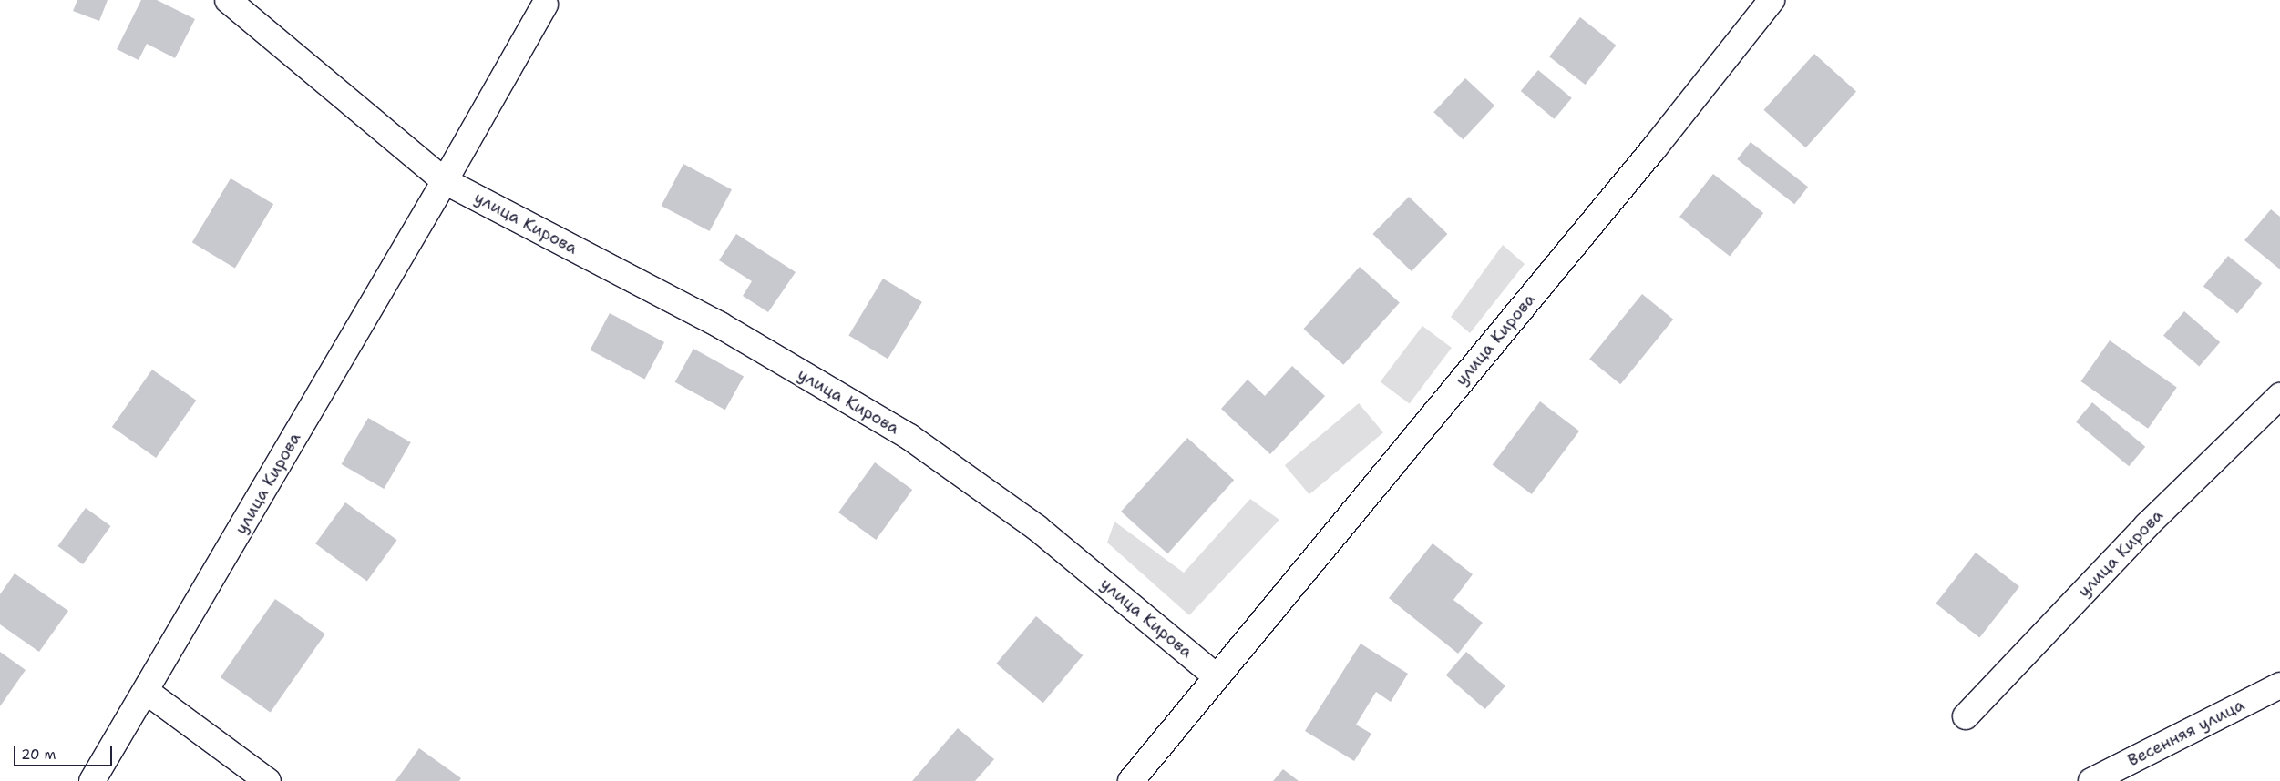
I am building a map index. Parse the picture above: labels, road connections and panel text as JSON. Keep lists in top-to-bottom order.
{
  "streets": {
    "street": ["улица Кирова", "Весенняя улица"]
  },
  "scale_bar": "20 m"
}
